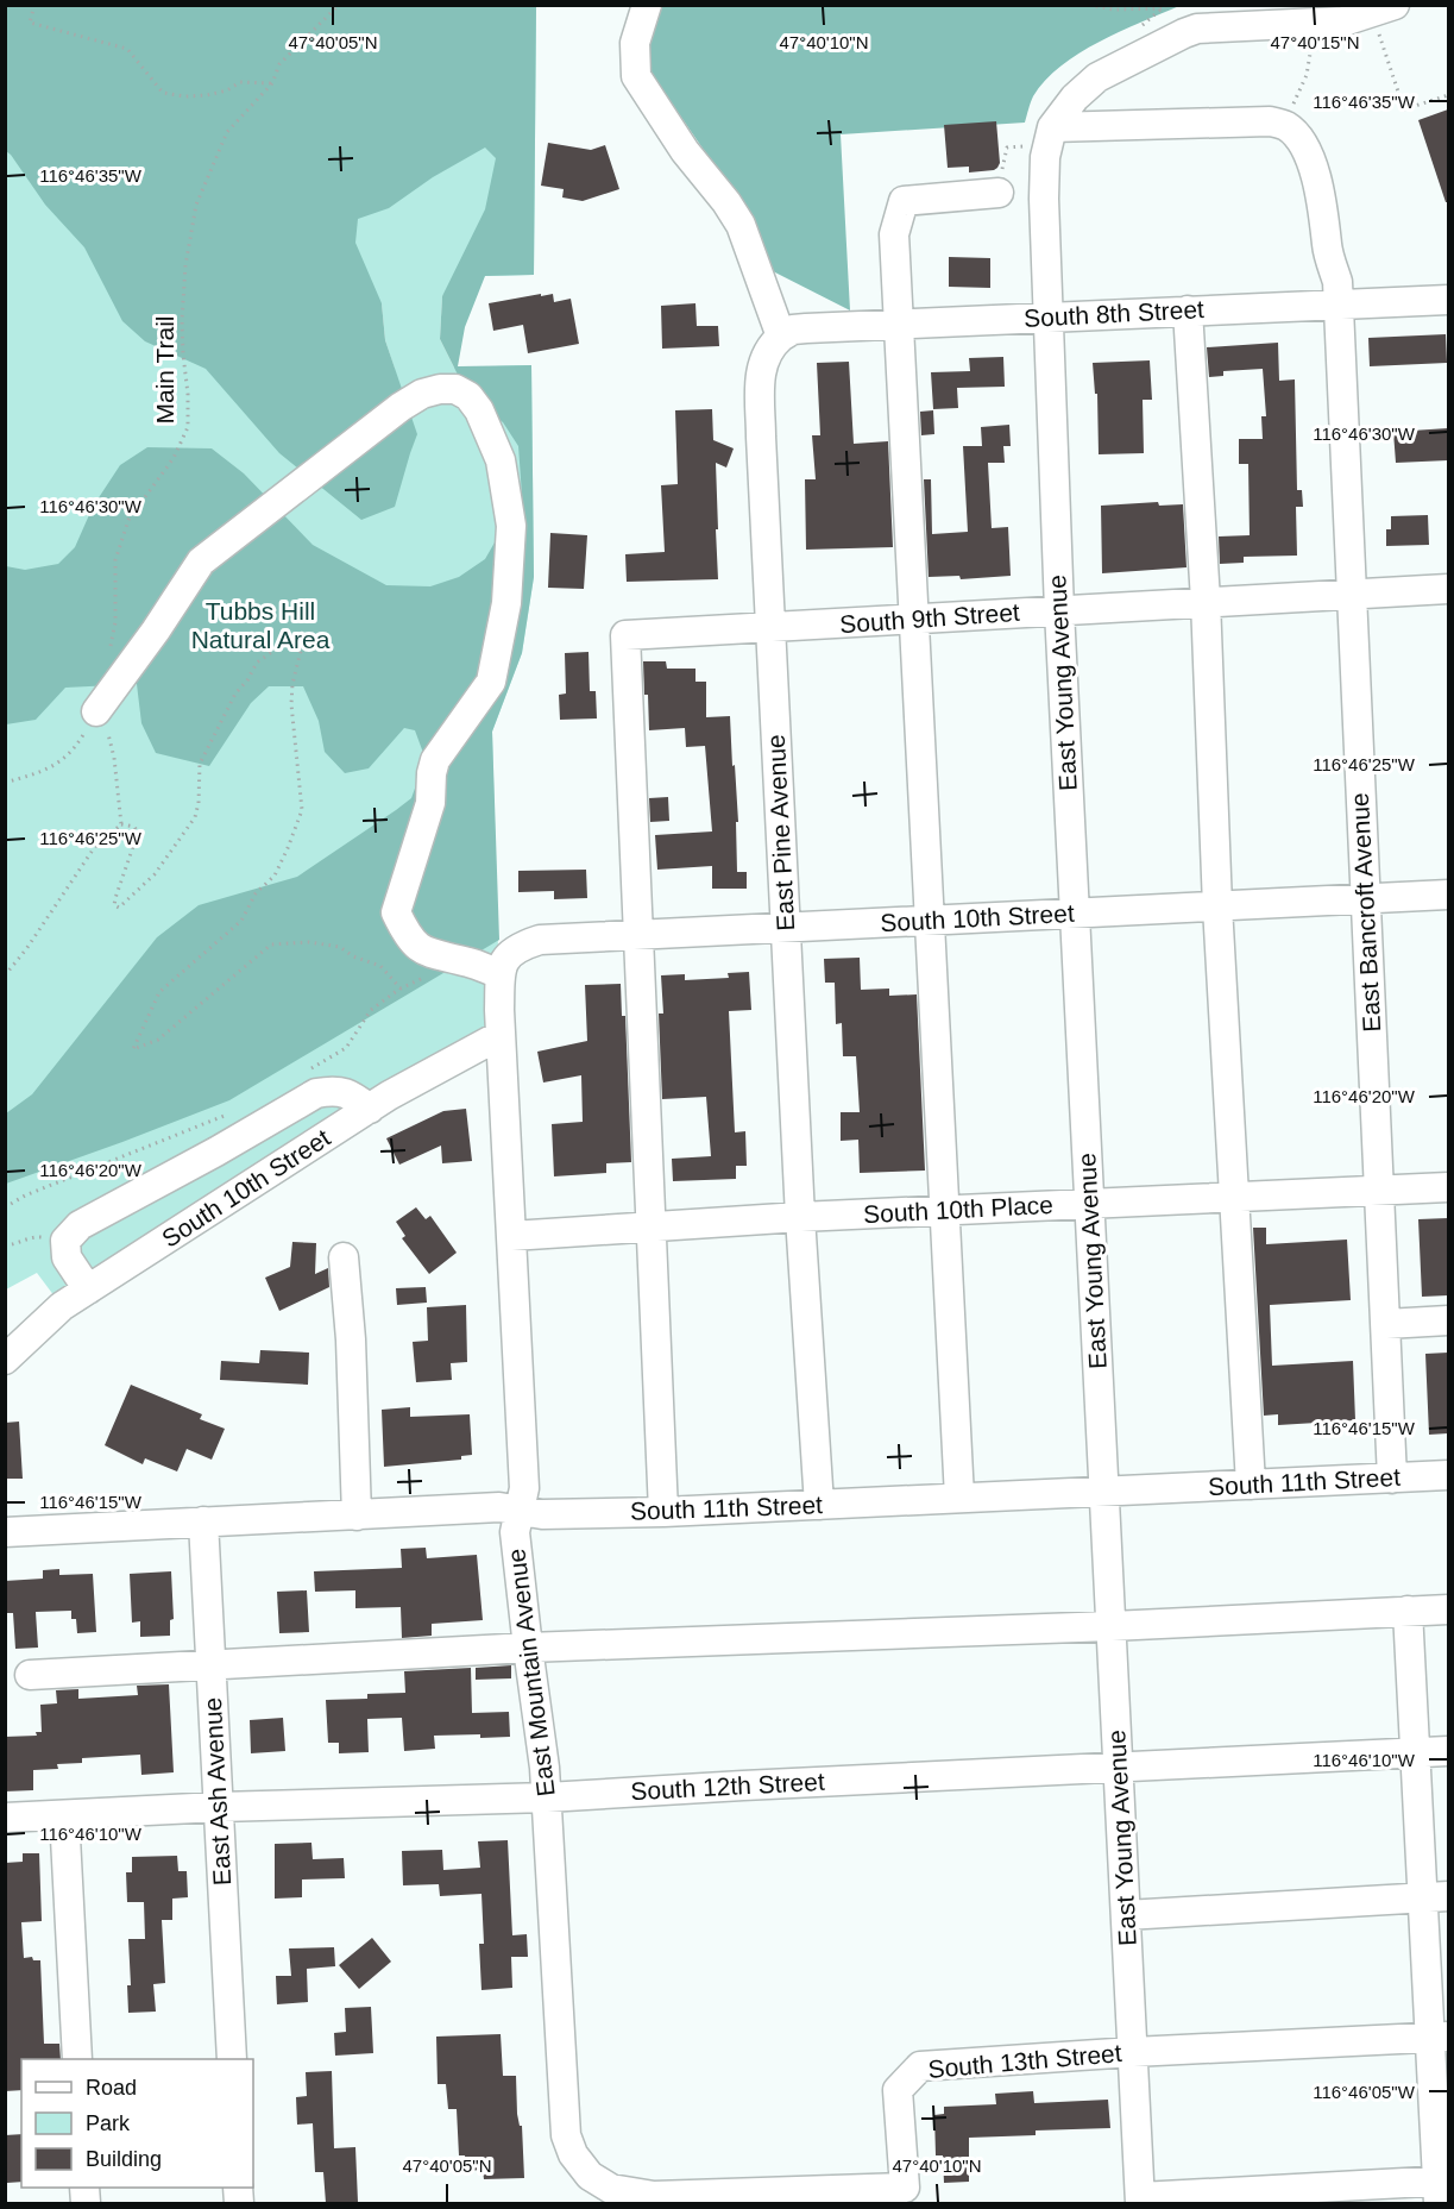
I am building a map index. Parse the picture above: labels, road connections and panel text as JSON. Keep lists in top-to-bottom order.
{
  "streets": {
    "street": [
      "South 8th Street",
      "South 9th Street",
      "East Young Avenue",
      "East Pine Avenue",
      "East Bancroft Avenue",
      "South 10th Street",
      "South 10th Place",
      "South 11th Street",
      "East Mountain Avenue",
      "South 12th Street",
      "East Ash Avenue",
      "South 13th Street"
    ],
    "path": ["Main Trail"]
  },
  "crossings": [
    ["South 8th Street", "East Young Avenue"],
    ["South 8th Street", "East Pine Avenue"],
    ["South 8th Street", "East Bancroft Avenue"],
    ["South 9th Street", "East Young Avenue"],
    ["South 9th Street", "East Pine Avenue"],
    ["South 9th Street", "East Bancroft Avenue"],
    ["South 9th Street", "South 10th Street"],
    ["East Young Avenue", "East Bancroft Avenue"],
    ["East Young Avenue", "South 10th Street"],
    ["East Young Avenue", "South 10th Place"],
    ["East Young Avenue", "South 11th Street"],
    ["East Young Avenue", "South 12th Street"],
    ["East Young Avenue", "South 13th Street"],
    ["East Pine Avenue", "South 10th Street"],
    ["East Pine Avenue", "South 10th Place"],
    ["East Pine Avenue", "South 11th Street"],
    ["East Bancroft Avenue", "South 10th Street"],
    ["East Bancroft Avenue", "South 10th Place"],
    ["East Bancroft Avenue", "South 11th Street"],
    ["South 10th Street", "East Mountain Avenue"],
    ["South 10th Place", "East Mountain Avenue"],
    ["South 11th Street", "East Mountain Avenue"],
    ["South 11th Street", "East Ash Avenue"],
    ["East Mountain Avenue", "South 12th Street"],
    ["East Mountain Avenue", "South 13th Street"],
    ["South 12th Street", "East Ash Avenue"]
  ],
  "parks": ["Tubbs Hill Natural Area"],
  "legend": ["Road", "Park", "Building"],
  "coordinates": [
    "47°40'05\"N",
    "47°40'10\"N",
    "47°40'15\"N",
    "116°46'35\"W",
    "116°46'30\"W",
    "116°46'25\"W",
    "116°46'20\"W",
    "116°46'15\"W",
    "116°46'10\"W",
    "116°46'05\"W"
  ]
}
